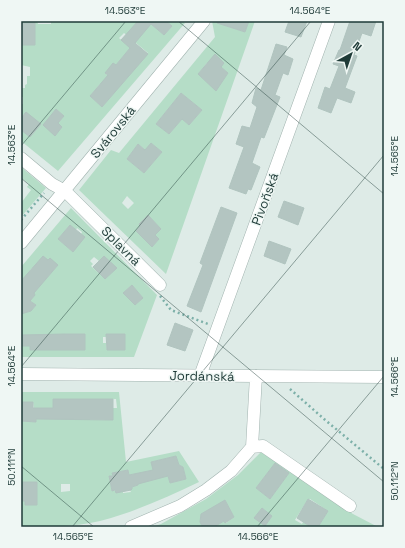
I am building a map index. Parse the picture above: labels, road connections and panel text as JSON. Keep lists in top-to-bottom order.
{
  "streets": {
    "street": [
      "Svárovská",
      "Pivoňská",
      "Splavná",
      "Jordánská"
    ]
  },
  "crossings": [
    ["Svárovská", "Splavná"],
    ["Pivoňská", "Jordánská"]
  ],
  "north": "top right",
  "coordinates": [
    "14.563°E",
    "14.564°E",
    "14.565°E",
    "14.566°E",
    "50.111°N",
    "50.112°N"
  ]
}
